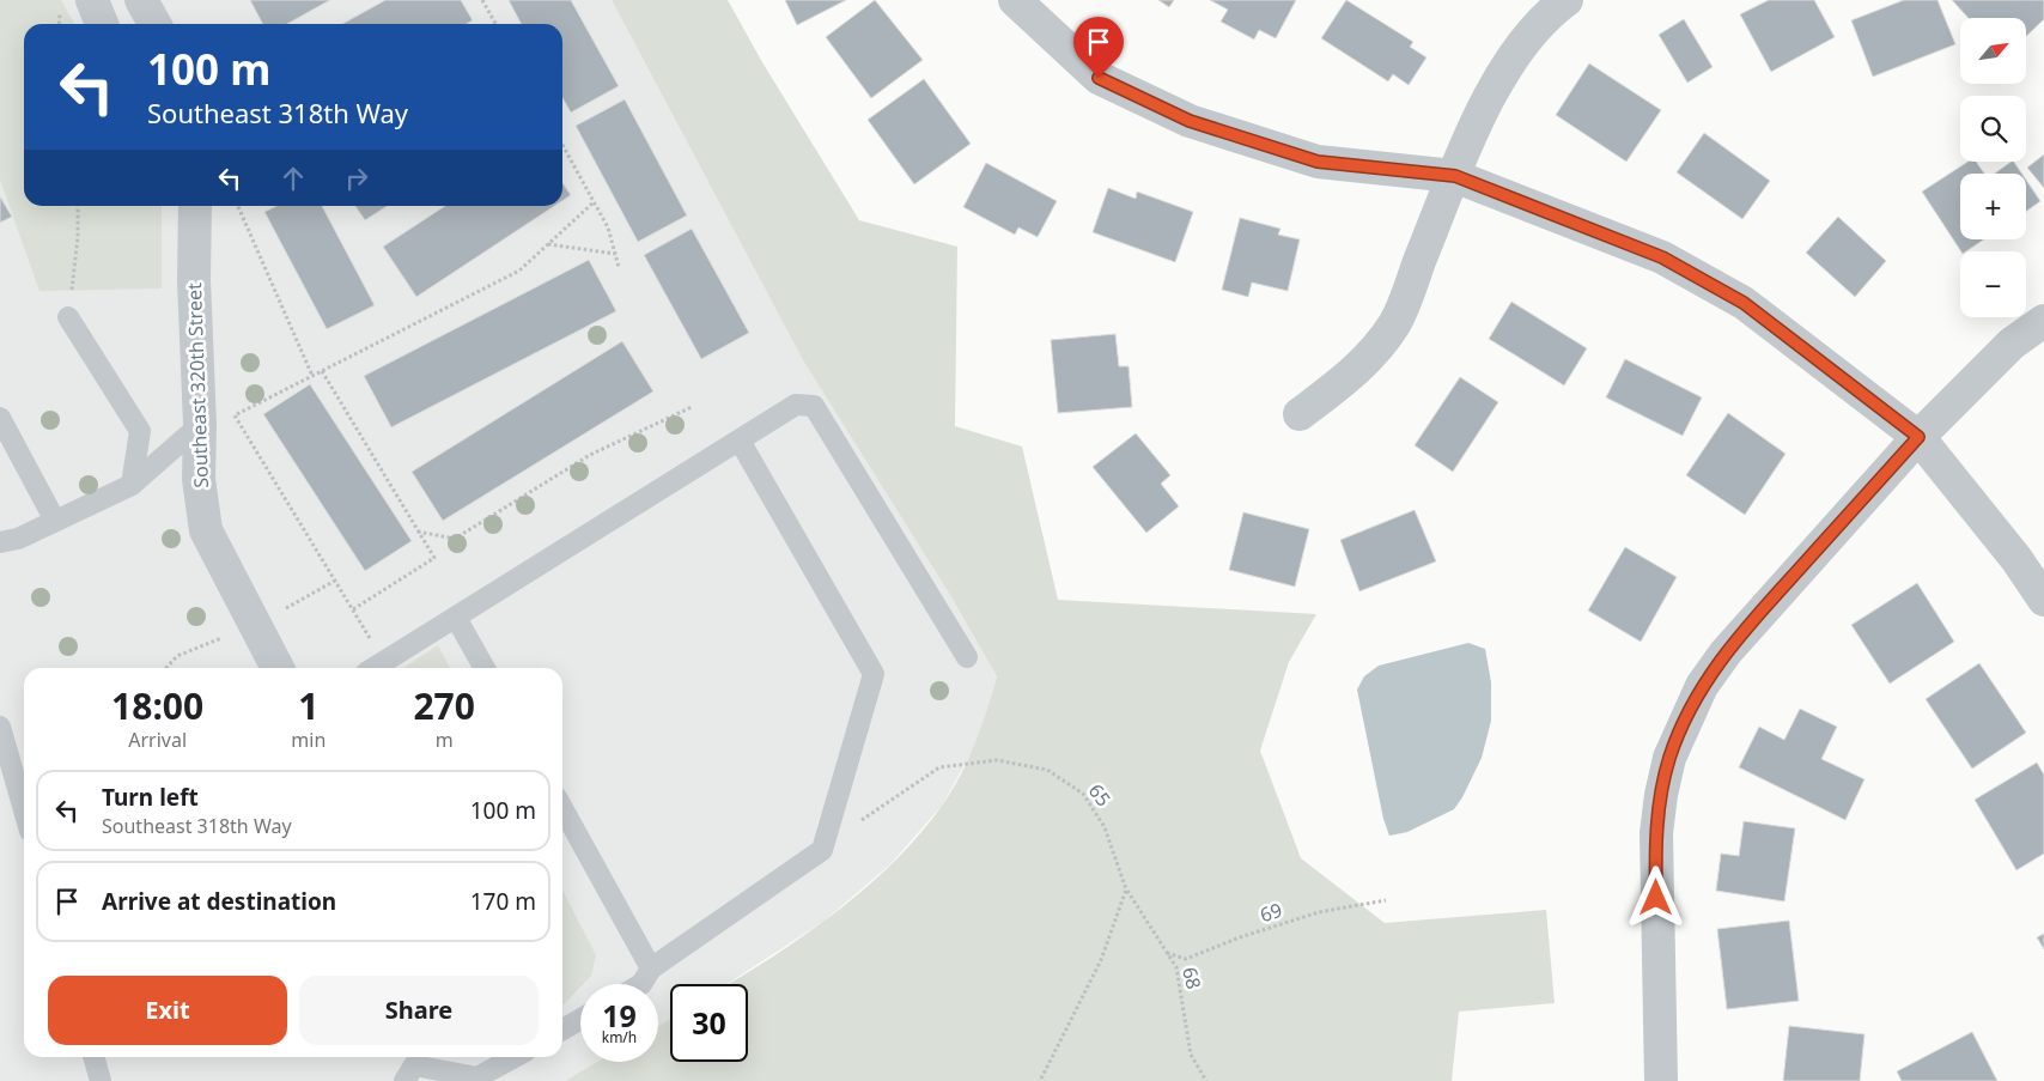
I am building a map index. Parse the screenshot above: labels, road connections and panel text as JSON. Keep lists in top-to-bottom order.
{
  "streets": {
    "street": ["Southeast 320th Street"],
    "path": ["65", "69", "68"]
  },
  "crossings": [
    ["65", "68"],
    ["69", "68"]
  ],
  "north": "top right",
  "page": {
    "map_buttons": ["+", "−"],
    "turn": ["100 m", "Southeast 318th Way"],
    "eta": [
      "18:00",
      "Arrival",
      "1",
      "min",
      "270",
      "m"
    ],
    "list": [
      {
        "name": "Turn left",
        "note": "Southeast 318th Way",
        "value": "100 m"
      },
      {
        "name": "Arrive at destination",
        "value": "170 m"
      }
    ],
    "buttons": ["Exit", "Share"],
    "speed": "19 km/h",
    "limit": "30"
  }
}
